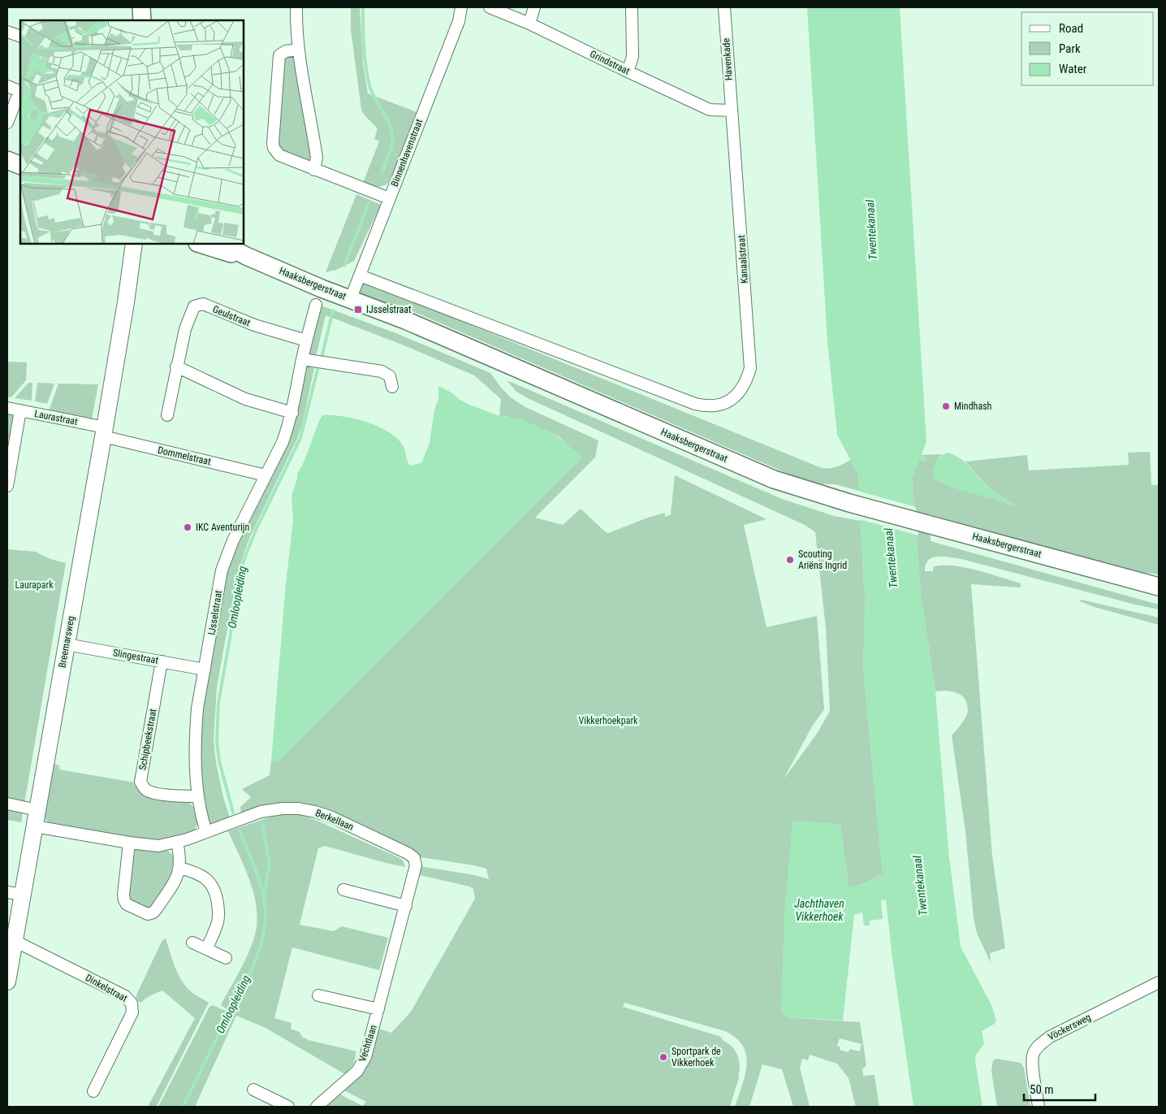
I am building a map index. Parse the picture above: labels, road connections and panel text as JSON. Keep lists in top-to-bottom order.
{
  "streets": {
    "main road": ["Haaksbergerstraat"],
    "street": [
      "Havenkade",
      "Grindstraat",
      "Binnenhavenstraat",
      "Kanaalstraat",
      "Geulstraat",
      "Laurastraat",
      "Dommelstraat",
      "IJsselstraat",
      "Breemarsweg",
      "Slingestraat",
      "Schipbeekstraat",
      "Berkellaan",
      "Dinkelstraat",
      "Vöckersweg",
      "Vechtlaan"
    ]
  },
  "crossings": [
    ["Havenkade", "Grindstraat"],
    ["Havenkade", "Kanaalstraat"],
    ["Grindstraat", "Kanaalstraat"],
    ["Binnenhavenstraat", "Kanaalstraat"],
    ["Binnenhavenstraat", "Haaksbergerstraat"],
    ["Geulstraat", "IJsselstraat"],
    ["Laurastraat", "Dommelstraat"],
    ["Laurastraat", "Breemarsweg"],
    ["Dommelstraat", "IJsselstraat"],
    ["Dommelstraat", "Breemarsweg"],
    ["IJsselstraat", "Slingestraat"],
    ["IJsselstraat", "Schipbeekstraat"],
    ["IJsselstraat", "Berkellaan"],
    ["Breemarsweg", "Slingestraat"],
    ["Breemarsweg", "Berkellaan"],
    ["Breemarsweg", "Dinkelstraat"],
    ["Slingestraat", "Schipbeekstraat"],
    ["Berkellaan", "Vechtlaan"]
  ],
  "water": ["Twentekanaal", "Omloopleiding", "Jachthaven Vikkerhoek"],
  "parks": ["Laurapark", "Vikkerhoekpark"],
  "places": {
    "transit": ["IJsselstraat"],
    "other": [
      "Mindhash",
      "IKC Aventurijn",
      "Scouting Ariëns Ingrid",
      "Sportpark de Vikkerhoek"
    ]
  },
  "legend": ["Road", "Park", "Water"],
  "scale_bar": "50 m"
}
